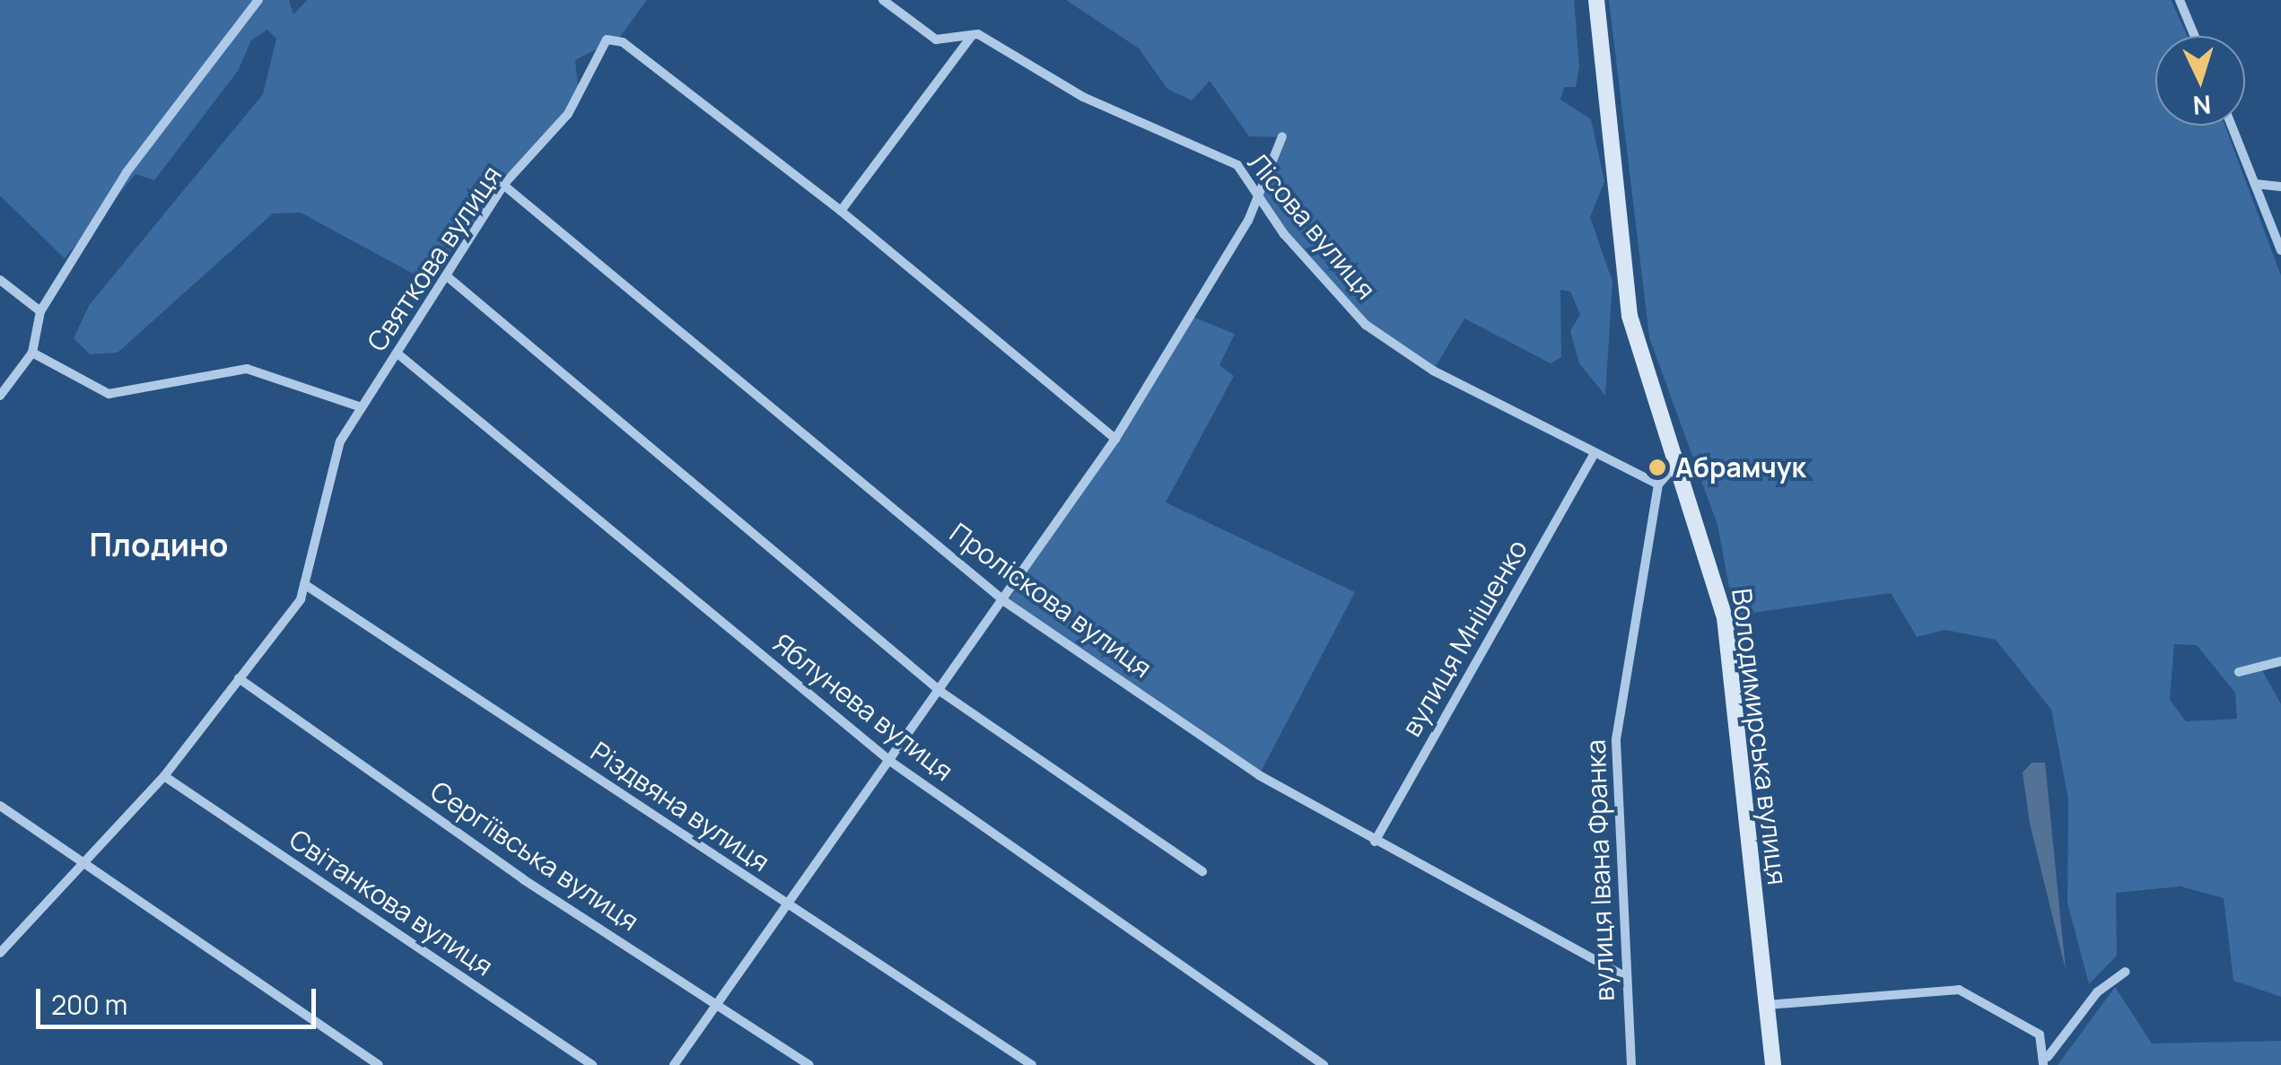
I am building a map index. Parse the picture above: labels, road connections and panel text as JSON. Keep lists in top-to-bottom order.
{
  "streets": {
    "main road": ["Володимирська вулиця"],
    "street": [
      "Лісова вулиця",
      "Святкова вулиця",
      "Проліскова вулиця",
      "вулиця Мнішенко",
      "Яблунева вулиця",
      "Різдвяна вулиця",
      "Сергіївська вулиця",
      "вулиця Івана Франка",
      "Світанкова вулиця"
    ]
  },
  "crossings": [
    ["Лісова вулиця", "вулиця Мнішенко"],
    ["Лісова вулиця", "вулиця Івана Франка"],
    ["Святкова вулиця", "Проліскова вулиця"],
    ["Святкова вулиця", "Яблунева вулиця"],
    ["Святкова вулиця", "Різдвяна вулиця"],
    ["Святкова вулиця", "Сергіївська вулиця"],
    ["Святкова вулиця", "Світанкова вулиця"],
    ["Проліскова вулиця", "вулиця Мнішенко"],
    ["Проліскова вулиця", "вулиця Івана Франка"]
  ],
  "districts": ["Плодино"],
  "places": ["Абрамчук"],
  "scale_bar": "200 m",
  "north": "bottom"
}
